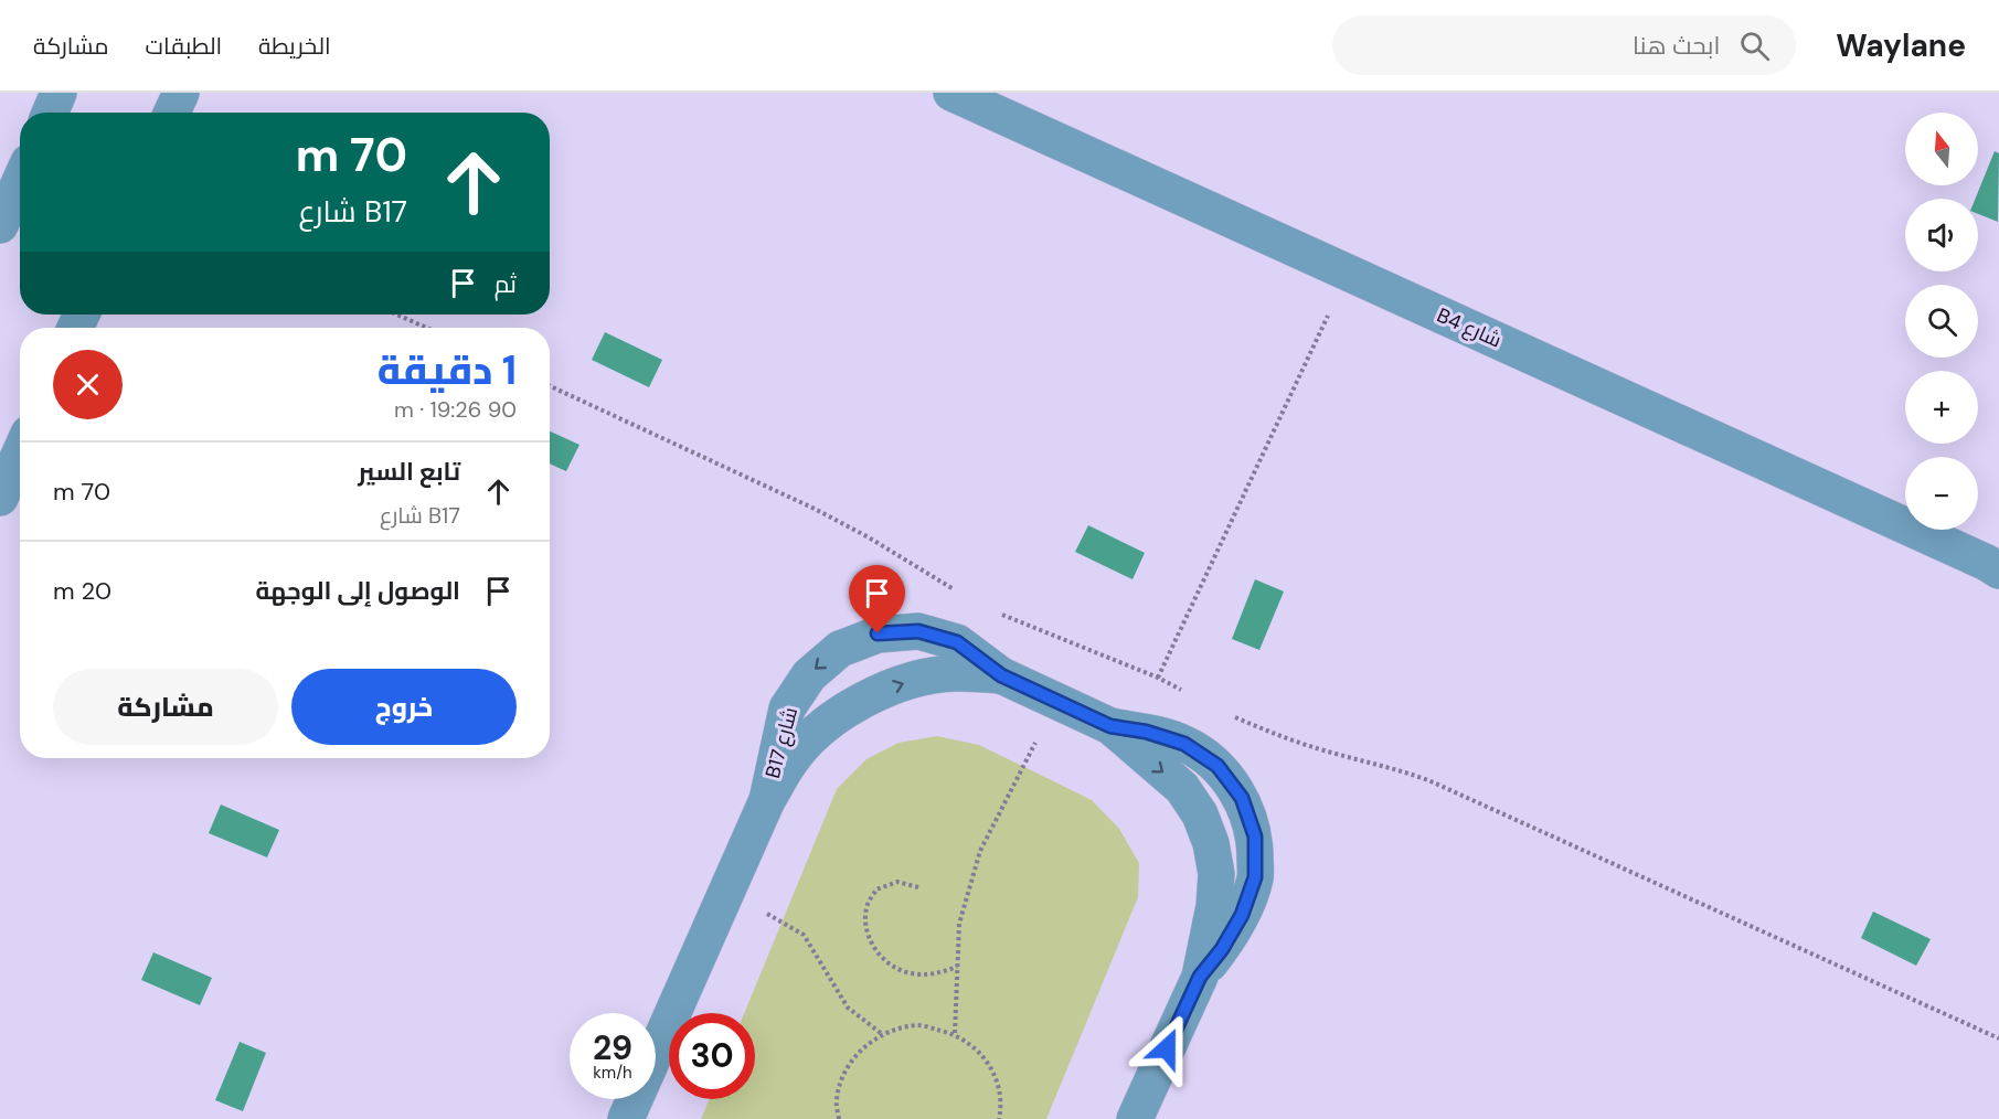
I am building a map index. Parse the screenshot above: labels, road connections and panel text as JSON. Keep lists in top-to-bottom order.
{
  "streets": {
    "street": ["B4 شارع", "B17 شارع"]
  },
  "north": "top",
  "page": {
    "header": "Waylane",
    "search": "ابحث هنا",
    "nav": ["الخريطة", "الطبقات", "مشاركة"],
    "map_buttons": ["+", "−"],
    "turn": ["70 m", "B17 شارع"],
    "then": "ثم",
    "heading": ["1 دقيقة", "90 m · 19:26"],
    "list": [
      {
        "name": "تابع السير",
        "note": "B17 شارع",
        "value": "70 m"
      },
      {
        "name": "الوصول إلى الوجهة",
        "value": "20 m"
      }
    ],
    "buttons": ["خروج", "مشاركة"],
    "speed": "29 km/h",
    "limit": "30"
  }
}
